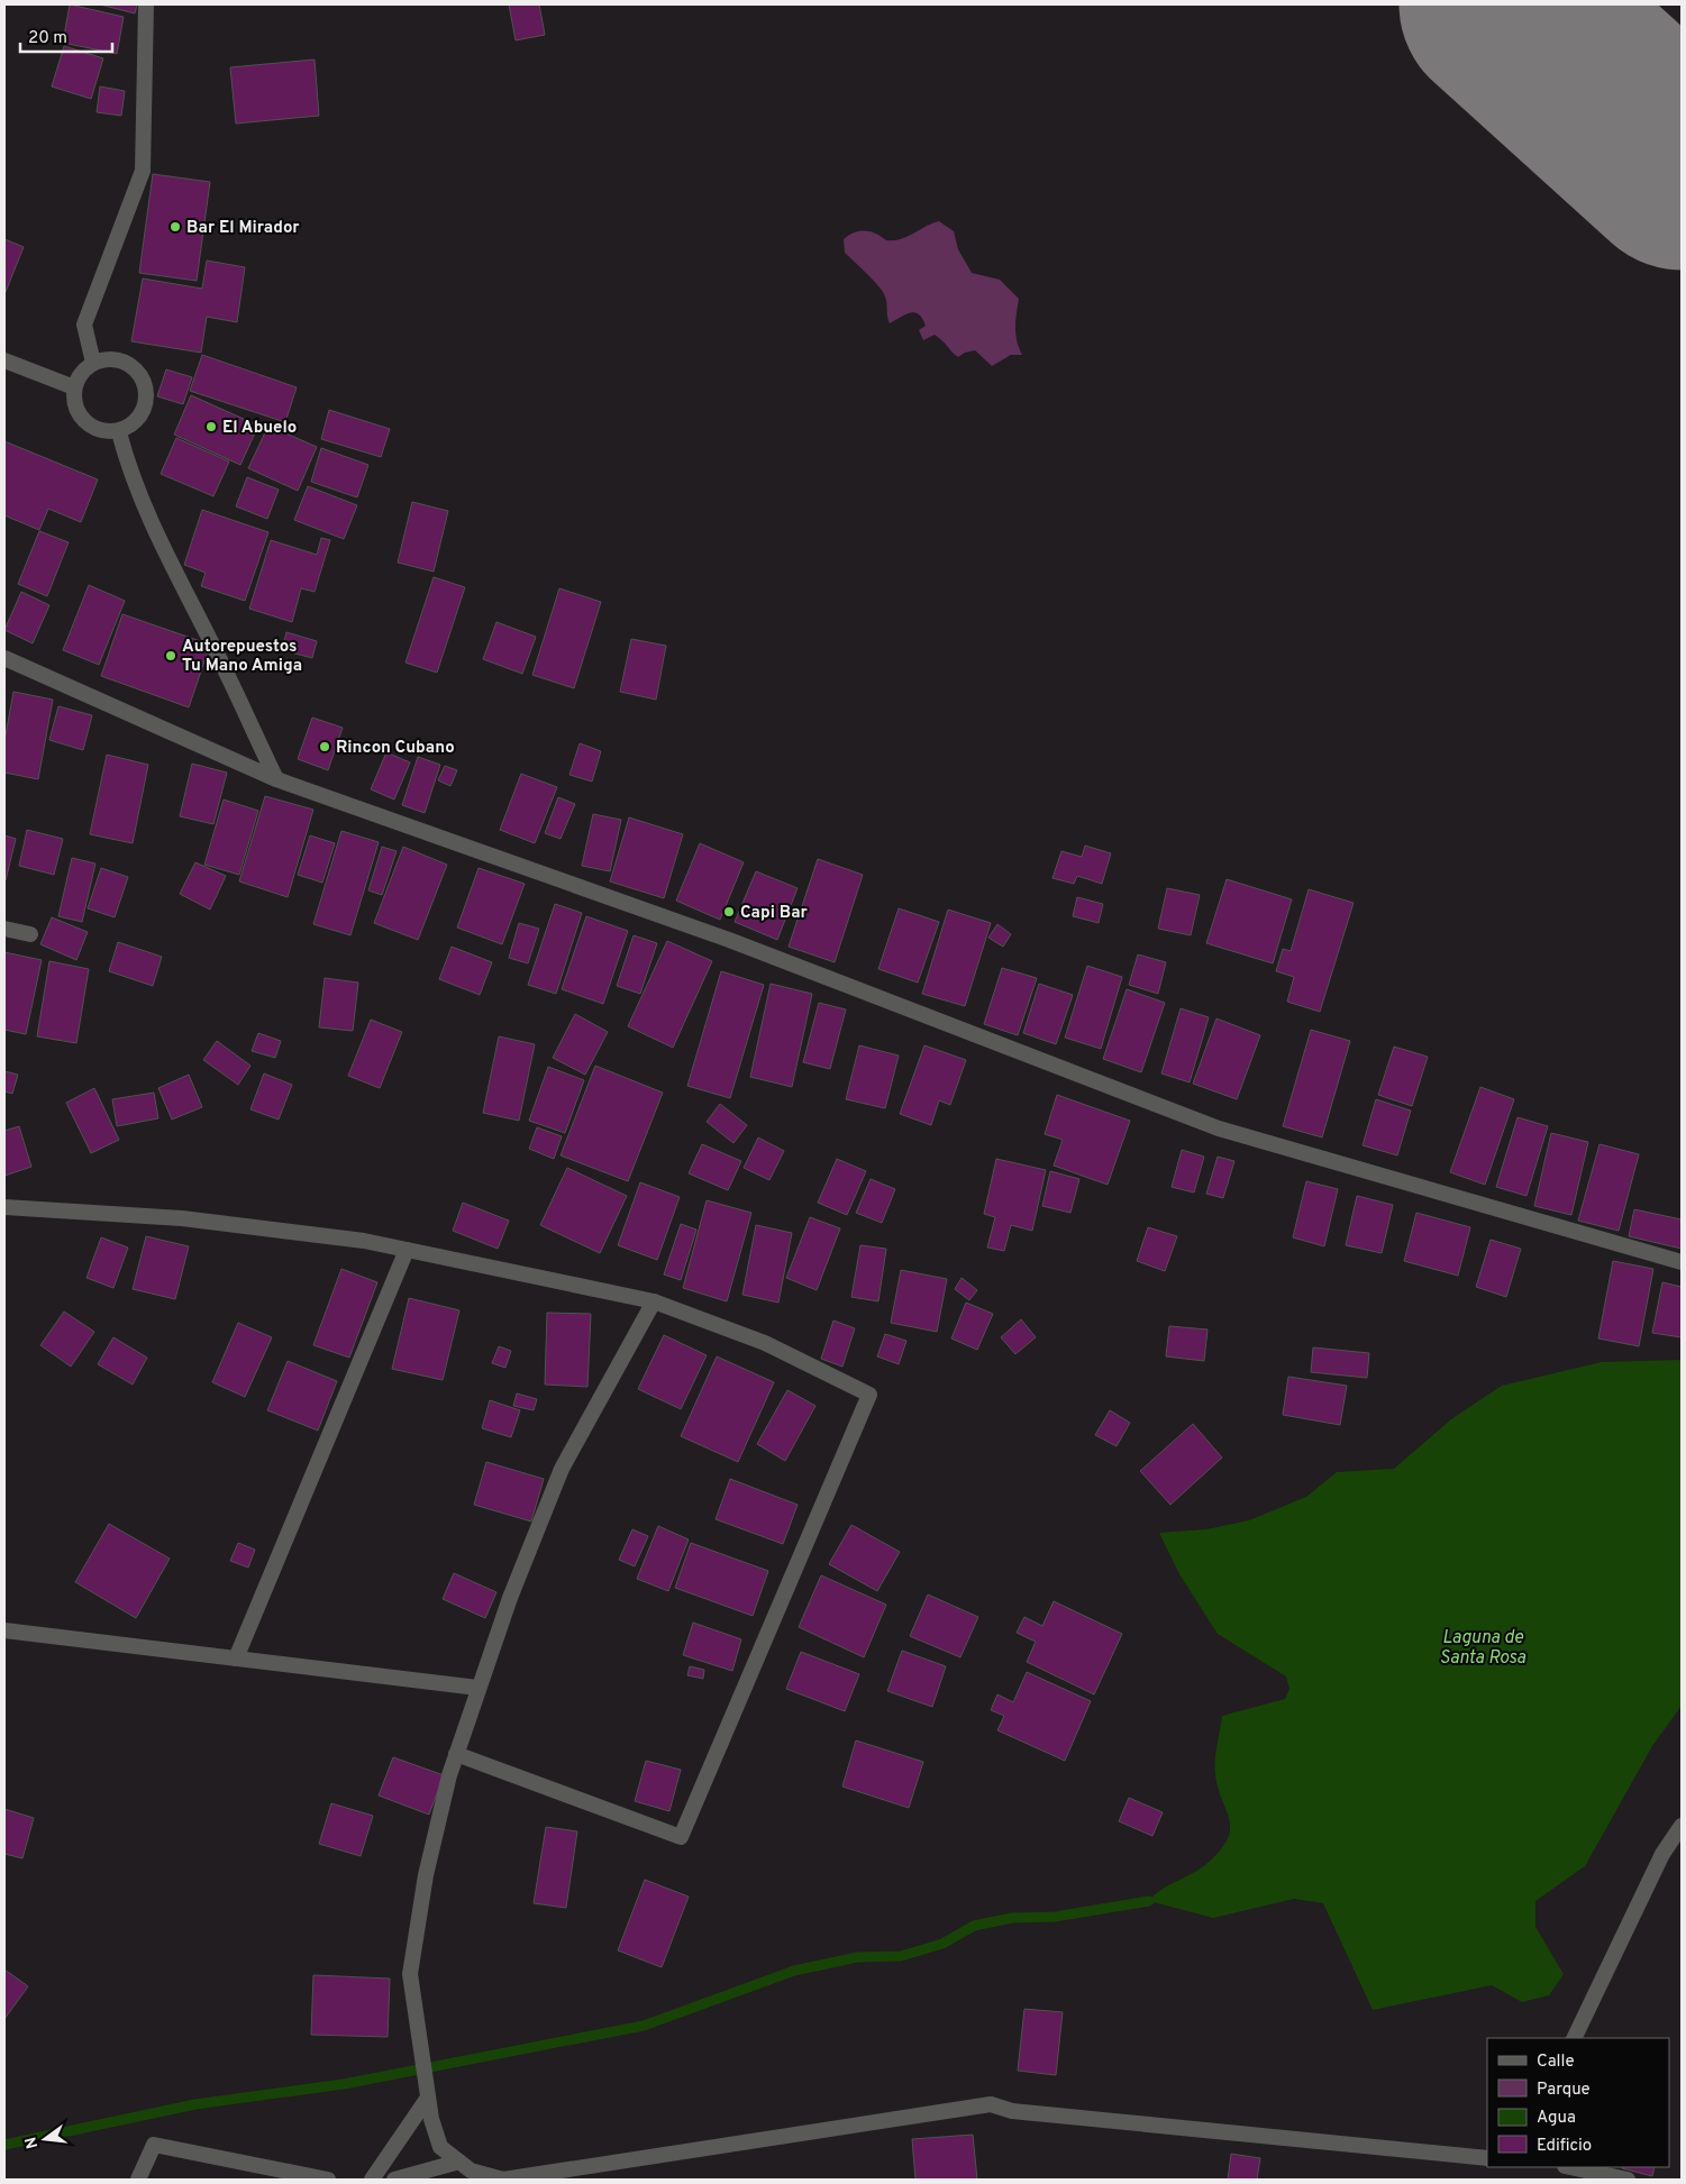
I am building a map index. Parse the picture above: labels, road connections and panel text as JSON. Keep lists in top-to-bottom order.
{
  "water": ["Laguna de Santa Rosa"],
  "places": [
    "Bar El Mirador",
    "El Abuelo",
    "Autorepuestos Tu Mano Amiga",
    "Rincon Cubano",
    "Capi Bar"
  ],
  "legend": [
    "Calle",
    "Parque",
    "Agua",
    "Edificio"
  ],
  "scale_bar": "20 m",
  "north": "left"
}
